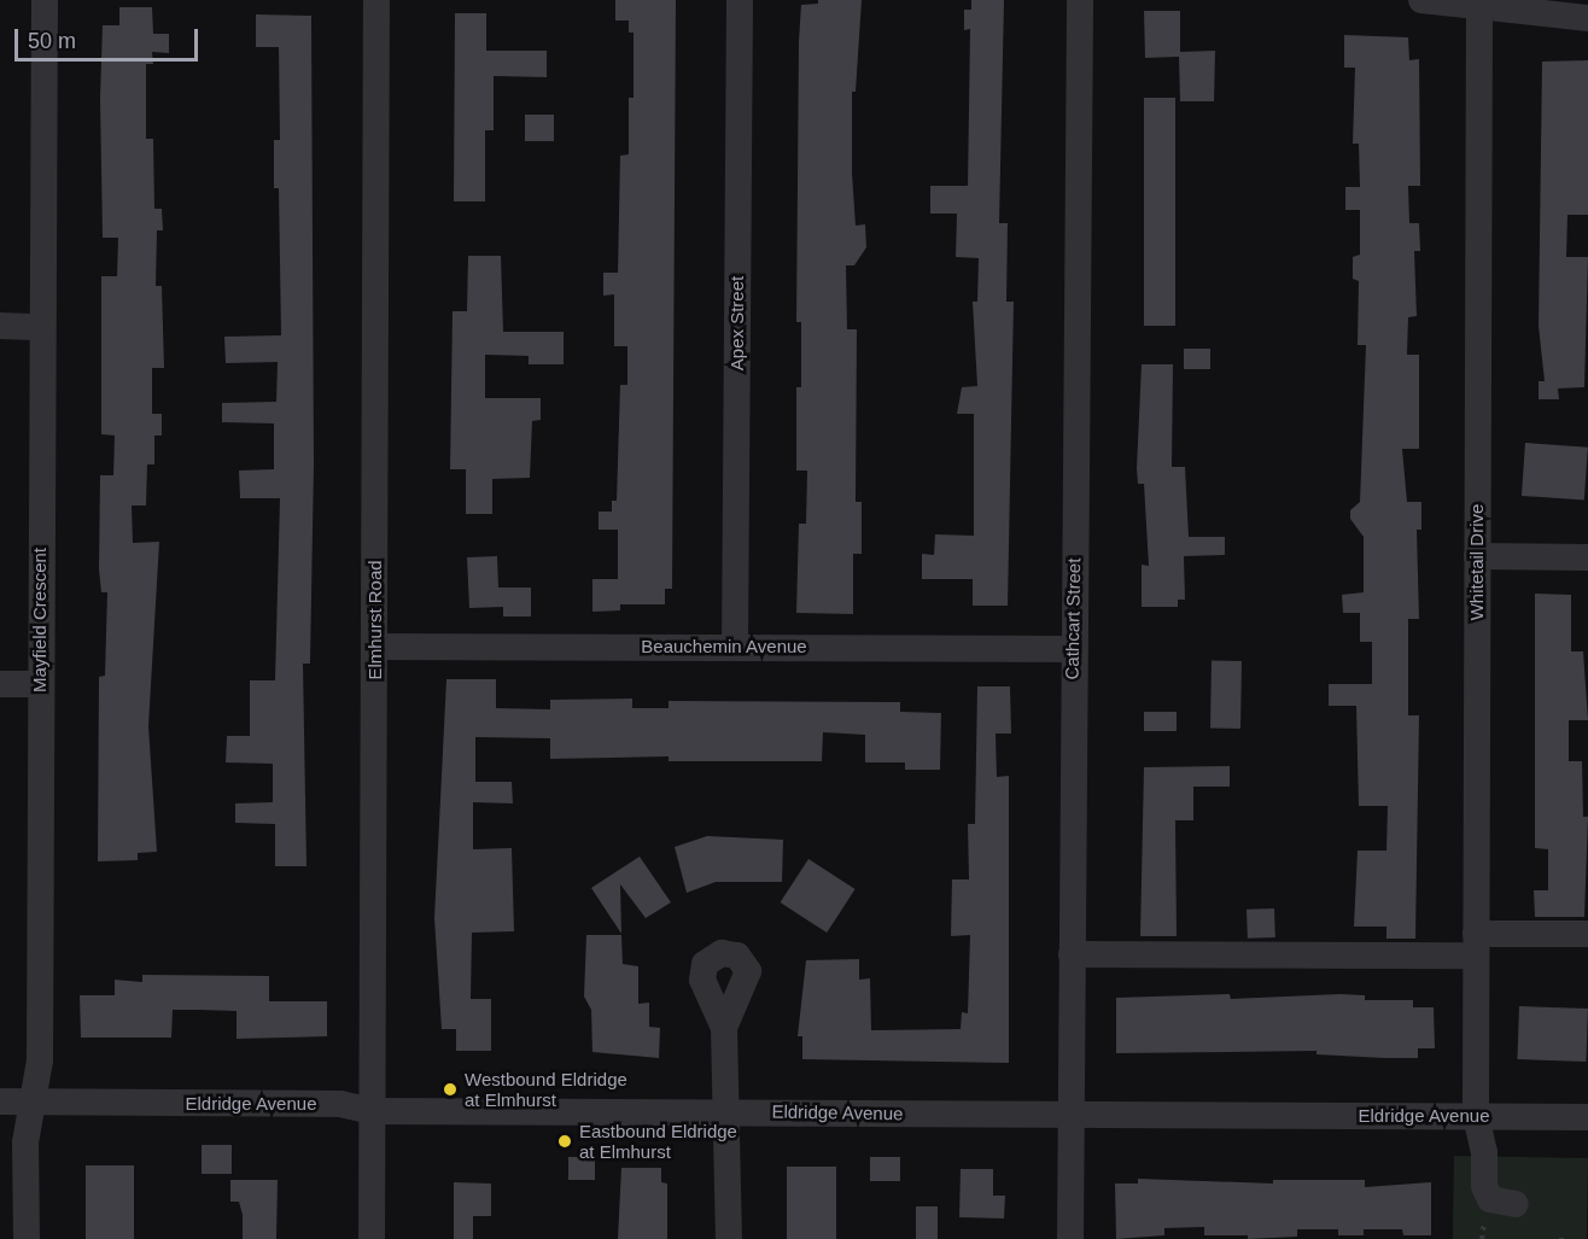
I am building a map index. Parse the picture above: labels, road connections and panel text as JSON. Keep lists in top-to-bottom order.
{
  "streets": {
    "street": [
      "Apex Street",
      "Whitetail Drive",
      "Cathcart Street",
      "Mayfield Crescent",
      "Elmhurst Road",
      "Beauchemin Avenue",
      "Eldridge Avenue"
    ]
  },
  "crossings": [
    ["Apex Street", "Beauchemin Avenue"],
    ["Whitetail Drive", "Eldridge Avenue"],
    ["Cathcart Street", "Beauchemin Avenue"],
    ["Cathcart Street", "Eldridge Avenue"],
    ["Mayfield Crescent", "Eldridge Avenue"],
    ["Elmhurst Road", "Beauchemin Avenue"],
    ["Elmhurst Road", "Eldridge Avenue"]
  ],
  "places": ["Westbound Eldridge at Elmhurst", "Eastbound Eldridge at Elmhurst"],
  "scale_bar": "50 m"
}
